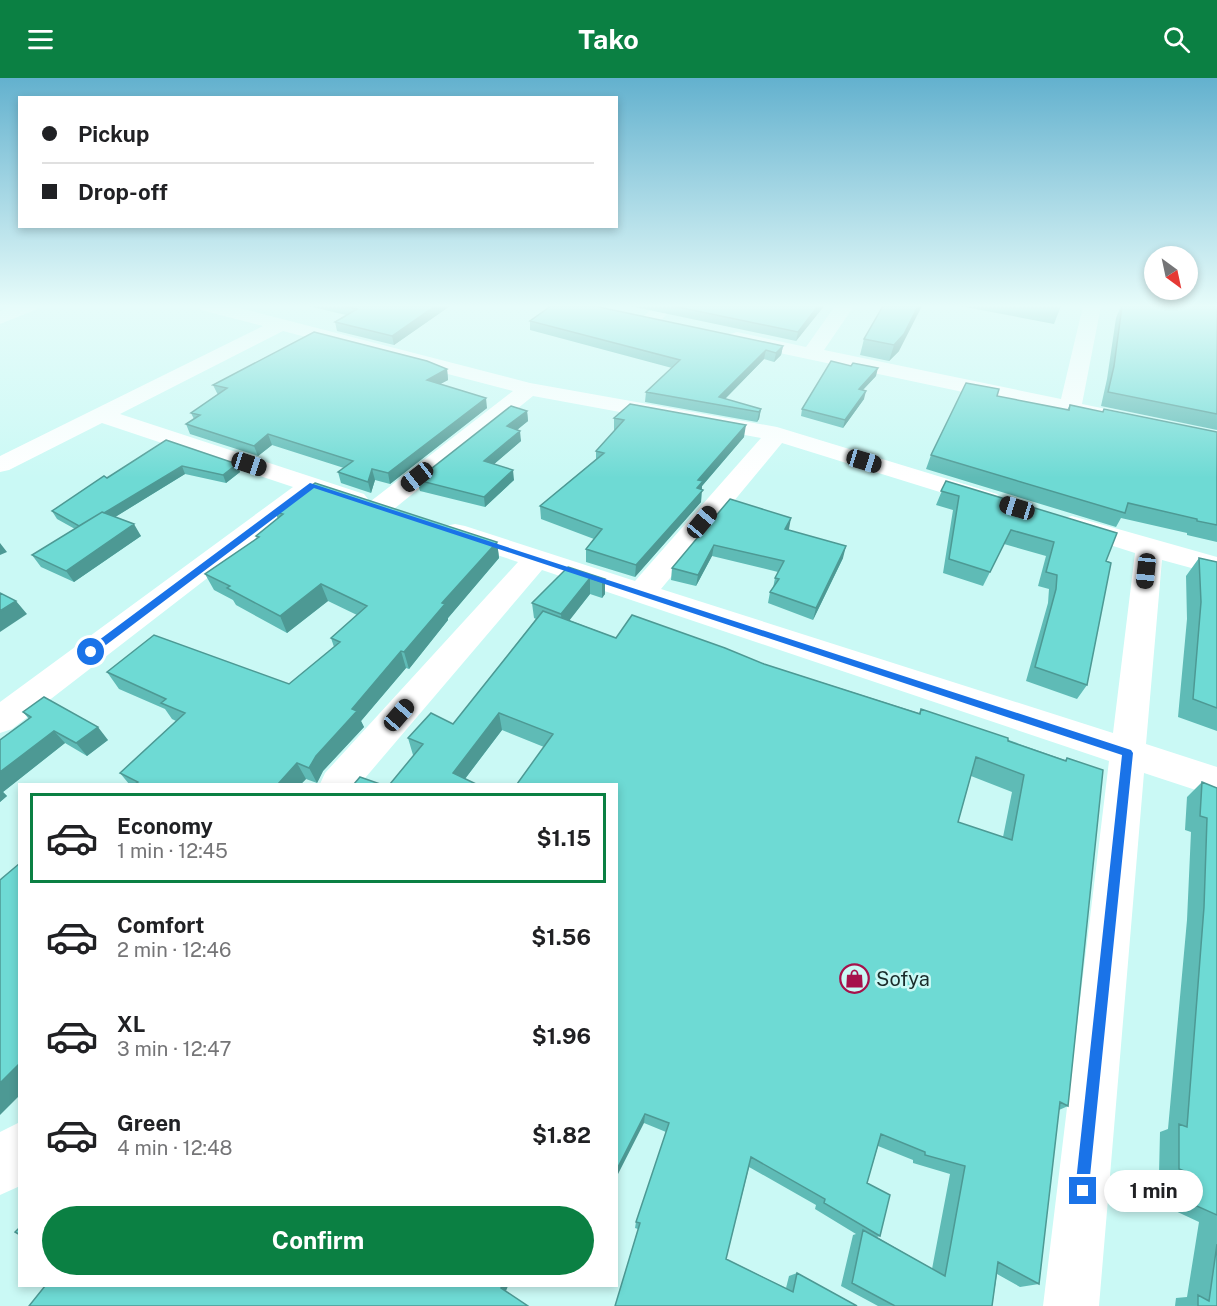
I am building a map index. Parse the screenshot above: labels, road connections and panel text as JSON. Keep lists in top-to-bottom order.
{
  "places": {
    "shop": ["Sofya"]
  },
  "north": "bottom right",
  "page": {
    "header": "Tako",
    "banner": ["Pickup", "Drop-off"],
    "list": [
      {
        "name": "Economy",
        "note": "1 min · 12:45",
        "value": "$1.15"
      },
      {
        "name": "Comfort",
        "note": "2 min · 12:46",
        "value": "$1.56"
      },
      {
        "name": "XL",
        "note": "3 min · 12:47",
        "value": "$1.96"
      },
      {
        "name": "Green",
        "note": "4 min · 12:48",
        "value": "$1.82"
      }
    ],
    "bubble": "1 min",
    "buttons": "Confirm"
  }
}
